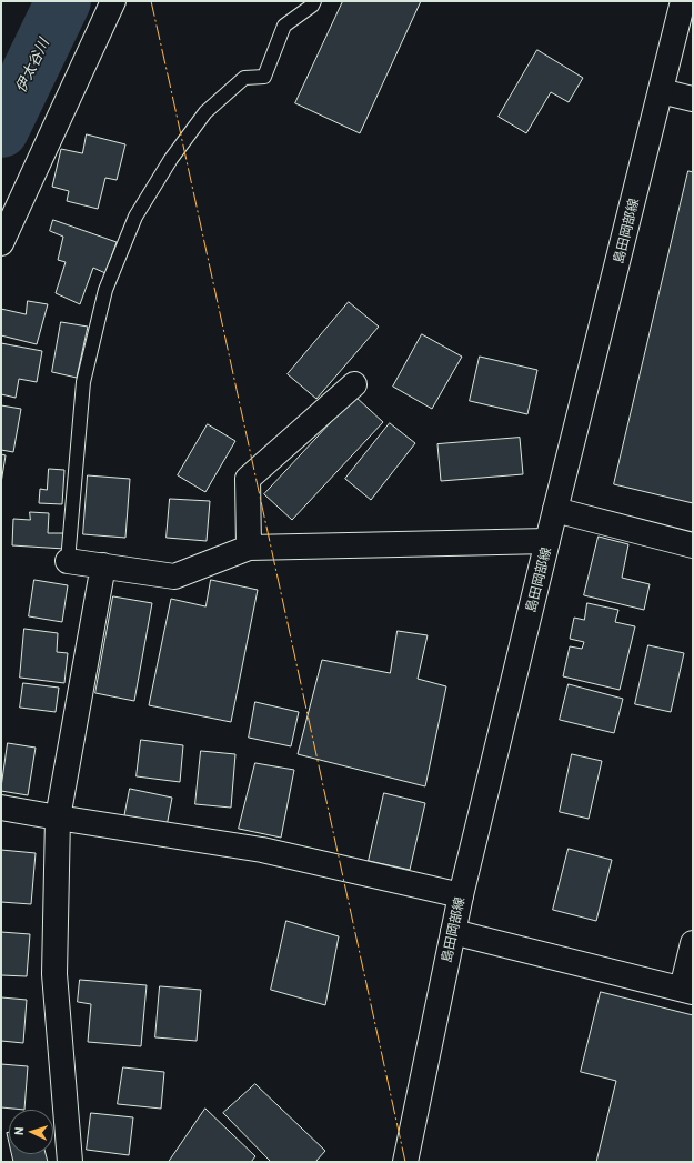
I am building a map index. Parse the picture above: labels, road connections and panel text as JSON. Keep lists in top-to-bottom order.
{
  "streets": {
    "street": ["島田岡部線"]
  },
  "water": ["伊太谷川"],
  "north": "left"
}
